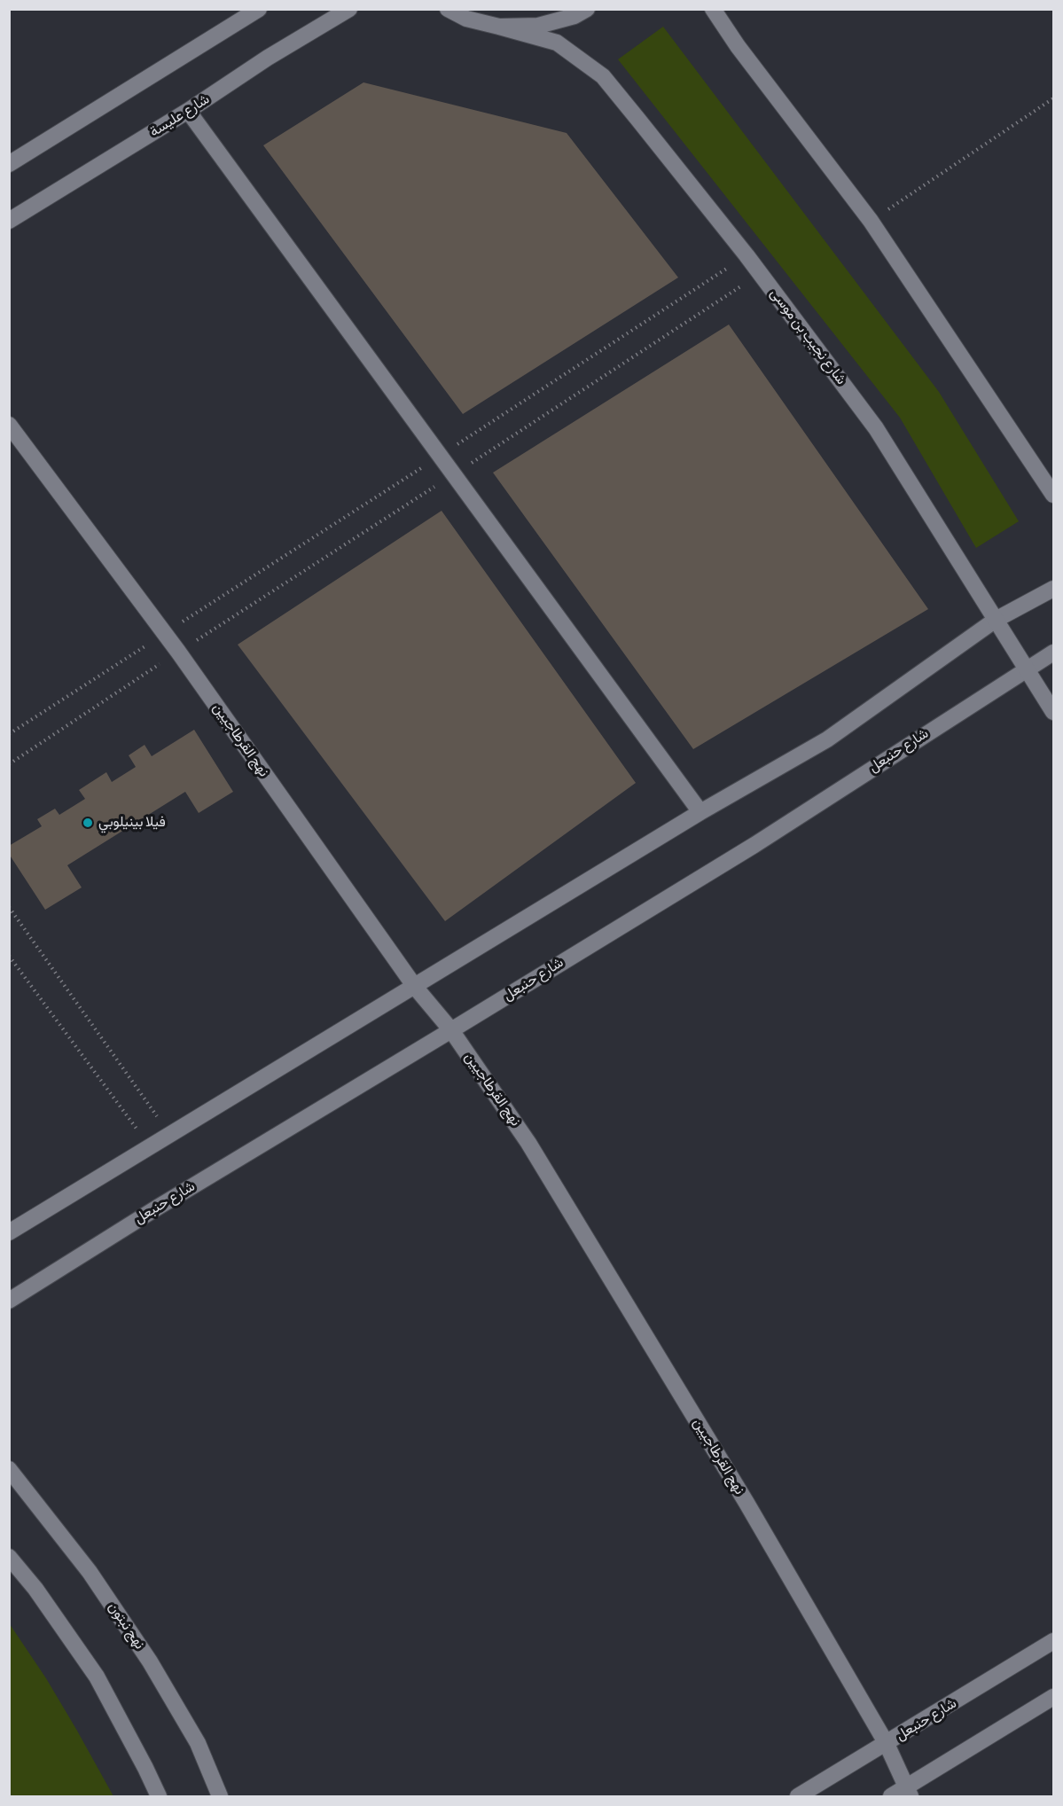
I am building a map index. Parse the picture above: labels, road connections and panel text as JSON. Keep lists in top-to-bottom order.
{
  "streets": {
    "street": [
      "شارع عليسة",
      "شارع نجيب بن موسى",
      "نهج القرطاجيين",
      "شارع حنبعل",
      "نهج نبتون"
    ]
  },
  "crossings": [
    ["شارع نجيب بن موسى", "شارع حنبعل"],
    ["نهج القرطاجيين", "شارع حنبعل"]
  ],
  "places": ["فيلا بينيلوبي"]
}
